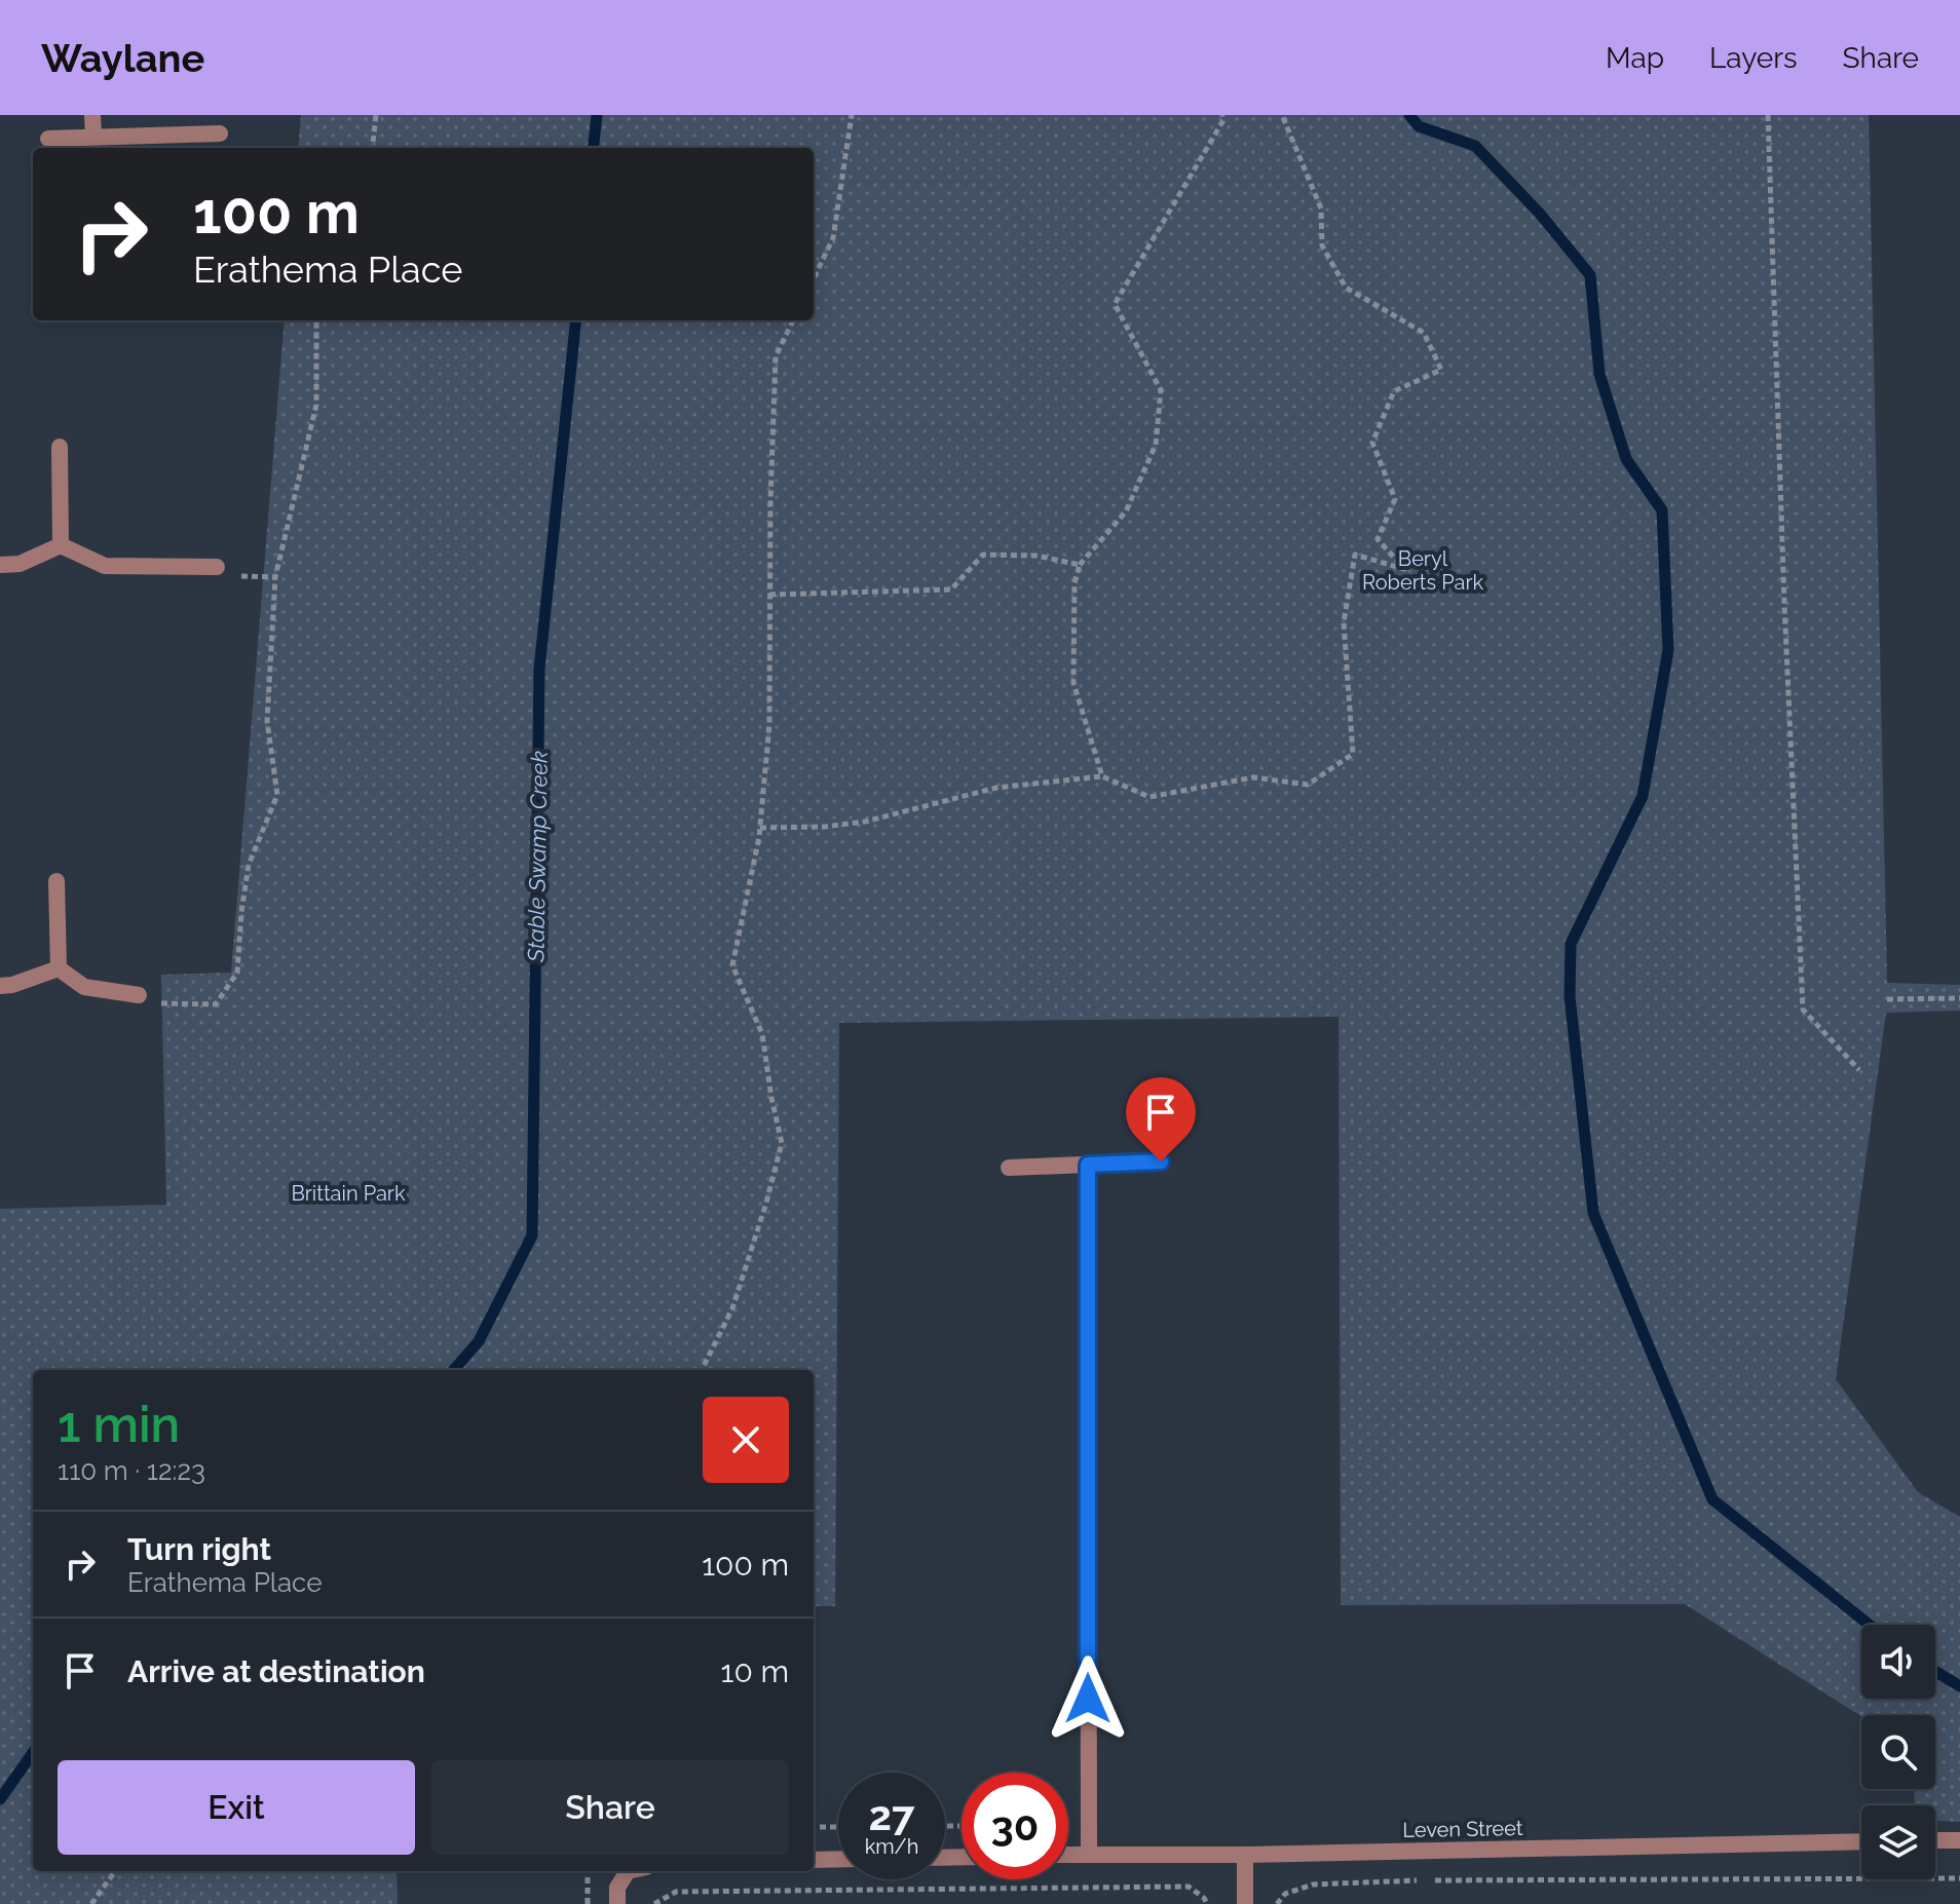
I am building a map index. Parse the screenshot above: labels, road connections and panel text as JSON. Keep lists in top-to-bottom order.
{
  "streets": {
    "street": ["Leven Street"]
  },
  "water": ["Stable Swamp Creek"],
  "parks": ["Beryl Roberts Park", "Brittain Park"],
  "page": {
    "header": "Waylane",
    "nav": ["Map", "Layers", "Share"],
    "turn": ["100 m", "Erathema Place"],
    "heading": ["1 min", "110 m · 12:23"],
    "list": [
      {
        "name": "Turn right",
        "note": "Erathema Place",
        "value": "100 m"
      },
      {
        "name": "Arrive at destination",
        "value": "10 m"
      }
    ],
    "buttons": ["Exit", "Share"],
    "speed": "27 km/h",
    "limit": "30"
  }
}
